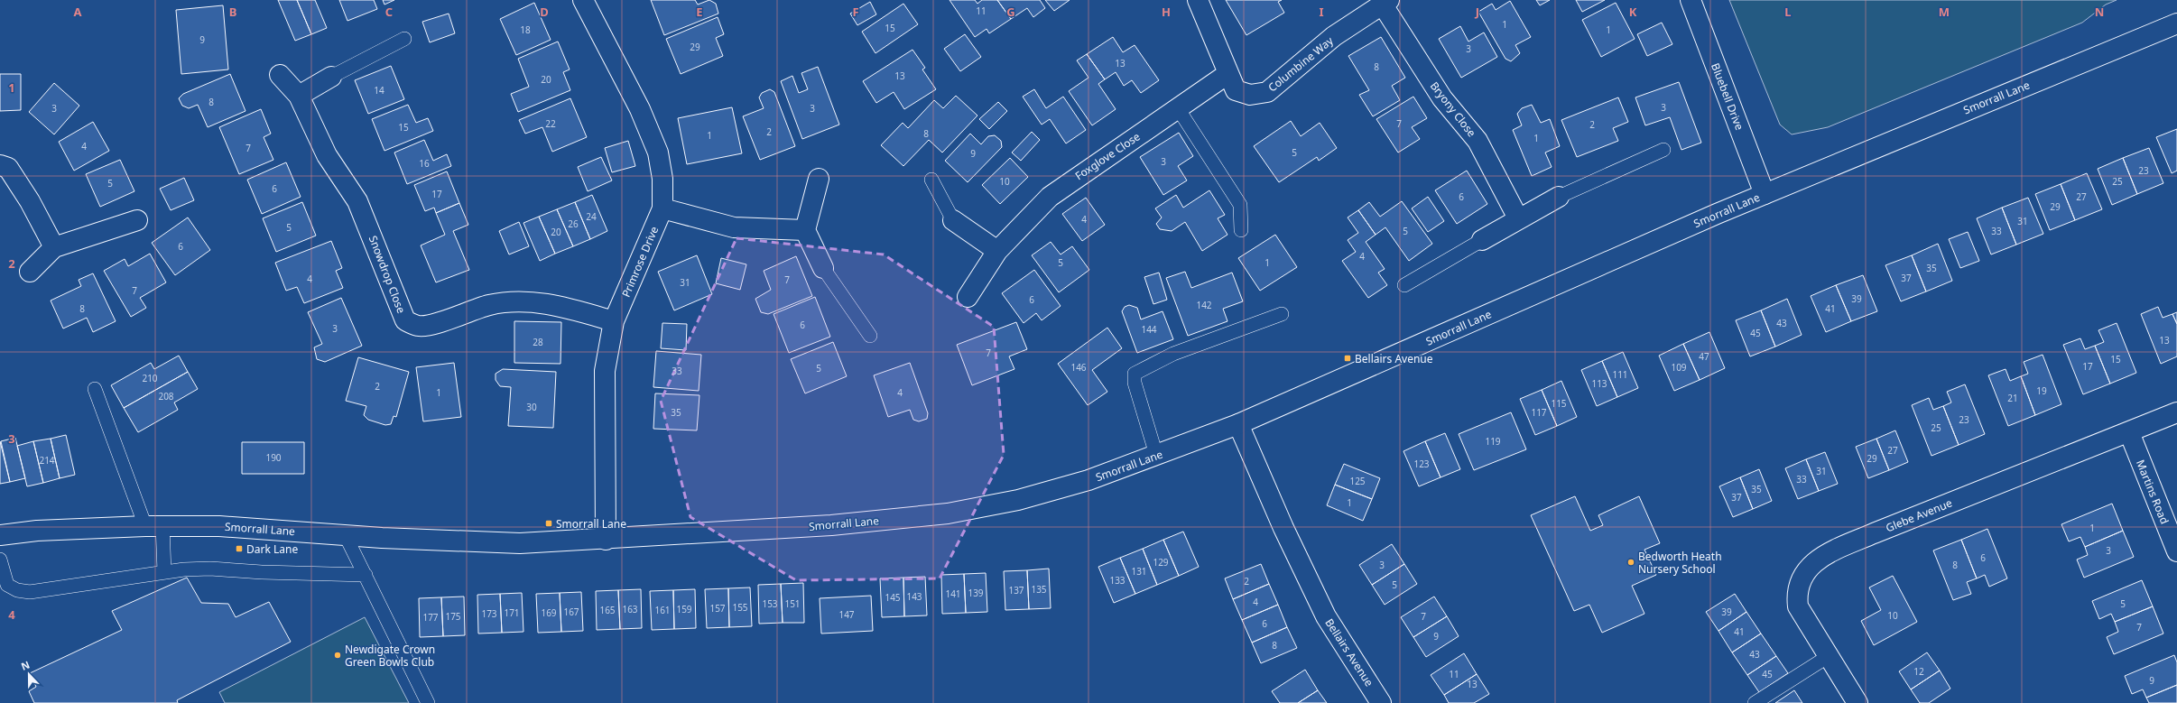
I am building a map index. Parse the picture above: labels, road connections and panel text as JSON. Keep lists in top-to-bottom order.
{
  "streets": {
    "street": [
      "Columbine Way",
      "Bluebell Drive",
      "Smorrall Lane",
      "Bryony Close",
      "Foxglove Close",
      "Primrose Drive",
      "Snowdrop Close",
      "Martins Road",
      "Glebe Avenue",
      "Bellairs Avenue"
    ]
  },
  "crossings": [
    ["Columbine Way", "Bryony Close"],
    ["Columbine Way", "Foxglove Close"],
    ["Bluebell Drive", "Smorrall Lane"],
    ["Smorrall Lane", "Primrose Drive"],
    ["Smorrall Lane", "Bellairs Avenue"],
    ["Primrose Drive", "Snowdrop Close"],
    ["Martins Road", "Glebe Avenue"]
  ],
  "places": {
    "transit": ["Bellairs Avenue", "Smorrall Lane", "Dark Lane"],
    "other": ["Bedworth Heath Nursery School", "Newdigate Crown Green Bowls Club"]
  },
  "house_numbers": [
    "11",
    "1",
    "15",
    "18",
    "1",
    "9",
    "29",
    "3",
    "13",
    "8",
    "13",
    "20",
    "14",
    "8",
    "3",
    "3",
    "3",
    "22",
    "7",
    "2",
    "15",
    "2",
    "8",
    "1",
    "1",
    "4",
    "7",
    "5",
    "9",
    "3",
    "16",
    "23",
    "10",
    "25",
    "5",
    "6",
    "17",
    "6",
    "27",
    "29",
    "24",
    "4",
    "31",
    "26",
    "5",
    "5",
    "33",
    "20",
    "6",
    "4",
    "5",
    "1",
    "35",
    "37",
    "4",
    "7",
    "31",
    "7",
    "39",
    "6",
    "142",
    "8",
    "41",
    "43",
    "6",
    "3",
    "144",
    "45",
    "13",
    "28",
    "7",
    "47",
    "15",
    "17",
    "146",
    "109",
    "5",
    "33",
    "111",
    "210",
    "113",
    "2",
    "19",
    "1",
    "4",
    "208",
    "21",
    "115",
    "30",
    "35",
    "117",
    "23",
    "25",
    "119",
    "27",
    "190",
    "29",
    "214",
    "123",
    "31",
    "33",
    "125",
    "35",
    "37",
    "1",
    "1",
    "3",
    "6",
    "129",
    "3",
    "8",
    "131",
    "133",
    "2",
    "5",
    "135",
    "137",
    "139",
    "141",
    "143",
    "145",
    "4",
    "153",
    "151",
    "5",
    "155",
    "157",
    "163",
    "159",
    "165",
    "161",
    "167",
    "39",
    "171",
    "169",
    "173",
    "147",
    "10",
    "175",
    "7",
    "177",
    "6",
    "7",
    "41",
    "9",
    "8",
    "43",
    "12",
    "11",
    "45",
    "9",
    "13"
  ],
  "north": "top",
  "grid": {
    "columns": [
      "A",
      "B",
      "C",
      "D",
      "E",
      "F",
      "G",
      "H",
      "I",
      "J",
      "K",
      "L",
      "M",
      "N"
    ],
    "rows": [
      "1",
      "2",
      "3",
      "4"
    ]
  }
}
